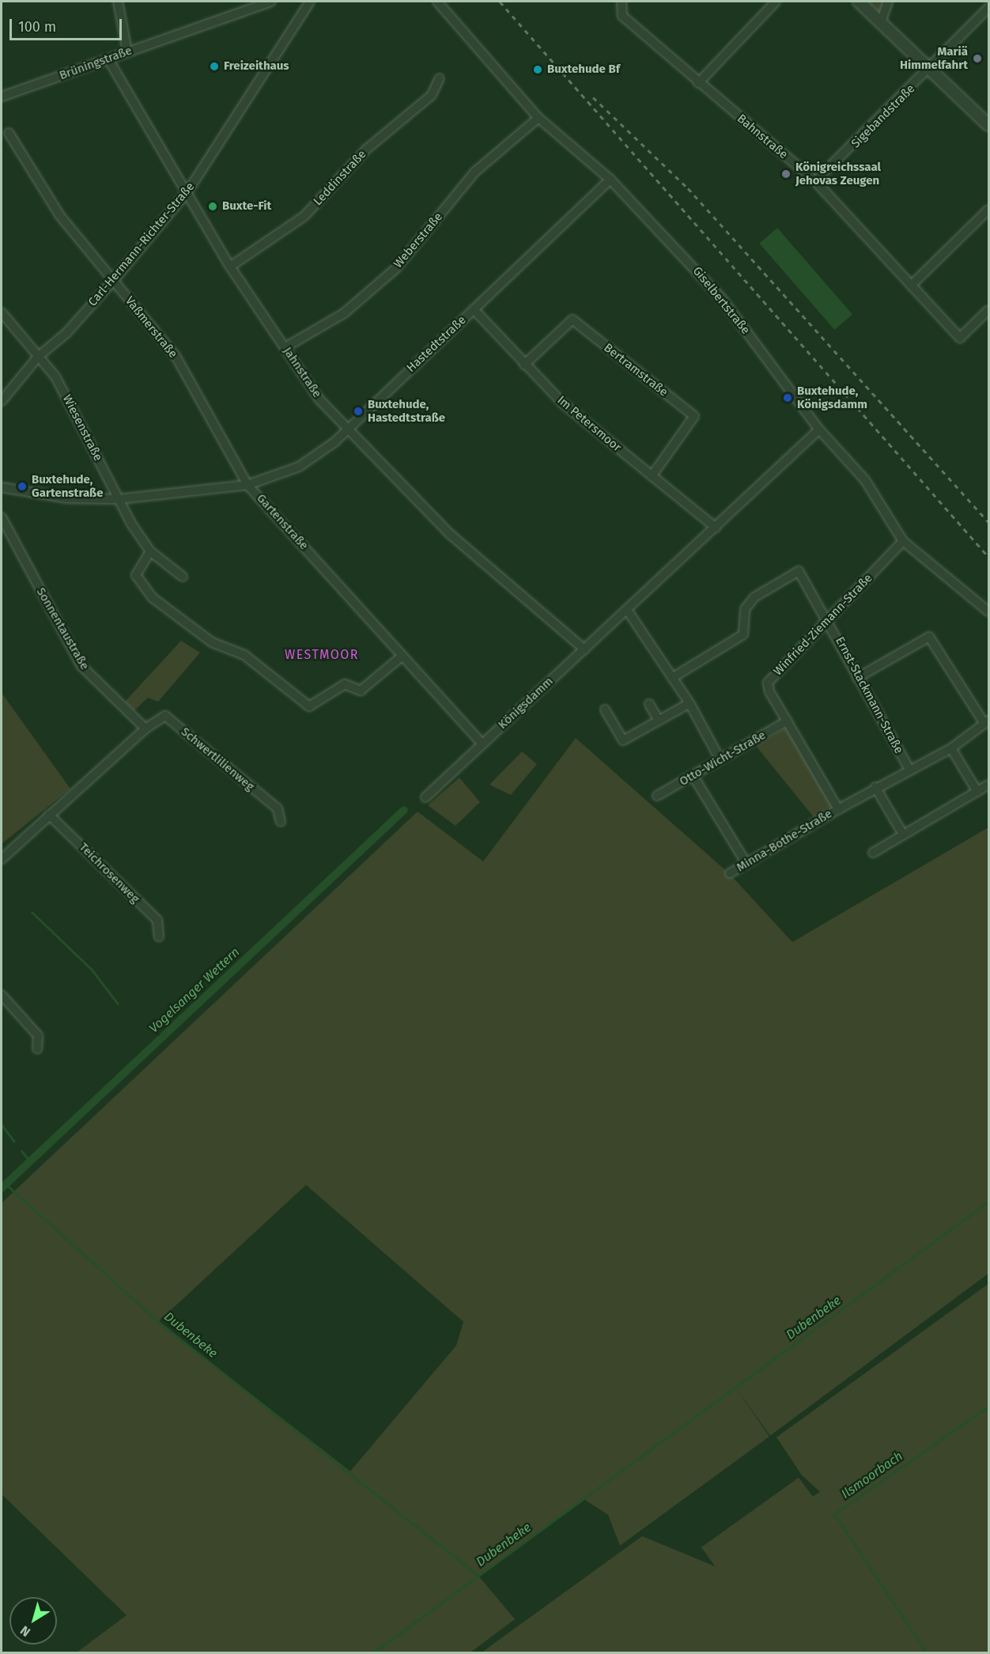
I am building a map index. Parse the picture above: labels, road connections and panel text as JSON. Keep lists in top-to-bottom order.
{
  "streets": {
    "street": [
      "Brüningstraße",
      "Sigebandstraße",
      "Bahnstraße",
      "Leddinstraße",
      "Weberstraße",
      "Carl-Hermann-Richter-Straße",
      "Giselbertstraße",
      "Vaßmerstraße",
      "Hastedtstraße",
      "Bertramstraße",
      "Jahnstraße",
      "Im Petersmoor",
      "Wiesenstraße",
      "Gartenstraße",
      "Winfried-Ziemann-Straße",
      "Sonnentaustraße",
      "Ernst-Stackmann-Straße",
      "Königsdamm",
      "Otto-Wicht-Straße",
      "Schwertlilienweg",
      "Minna-Bothe-Straße",
      "Teichrosenweg"
    ]
  },
  "crossings": [
    ["Brüningstraße", "Jahnstraße"],
    ["Sigebandstraße", "Bahnstraße"],
    ["Leddinstraße", "Jahnstraße"],
    ["Weberstraße", "Giselbertstraße"],
    ["Weberstraße", "Jahnstraße"],
    ["Carl-Hermann-Richter-Straße", "Vaßmerstraße"],
    ["Carl-Hermann-Richter-Straße", "Jahnstraße"],
    ["Carl-Hermann-Richter-Straße", "Wiesenstraße"],
    ["Giselbertstraße", "Hastedtstraße"],
    ["Giselbertstraße", "Winfried-Ziemann-Straße"],
    ["Giselbertstraße", "Königsdamm"],
    ["Vaßmerstraße", "Hastedtstraße"],
    ["Vaßmerstraße", "Gartenstraße"],
    ["Hastedtstraße", "Jahnstraße"],
    ["Hastedtstraße", "Im Petersmoor"],
    ["Hastedtstraße", "Gartenstraße"],
    ["Bertramstraße", "Im Petersmoor"],
    ["Jahnstraße", "Königsdamm"],
    ["Im Petersmoor", "Königsdamm"],
    ["Wiesenstraße", "Gartenstraße"],
    ["Gartenstraße", "Königsdamm"],
    ["Winfried-Ziemann-Straße", "Ernst-Stackmann-Straße"],
    ["Winfried-Ziemann-Straße", "Otto-Wicht-Straße"],
    ["Winfried-Ziemann-Straße", "Minna-Bothe-Straße"],
    ["Sonnentaustraße", "Schwertlilienweg"]
  ],
  "districts": ["WESTMOOR"],
  "water": ["Vogelsanger Wettern", "Dubenbeke", "Ilsmoorbach"],
  "places": [
    "Mariä Himmelfahrt",
    "Freizeithaus",
    "Buxtehude Bf",
    "Königreichssaal Jehovas Zeugen",
    "Buxte-Fit",
    "Buxtehude, Königsdamm",
    "Buxtehude, Hastedtstraße",
    "Buxtehude, Gartenstraße"
  ],
  "scale_bar": "100 m",
  "north": "bottom left"
}
